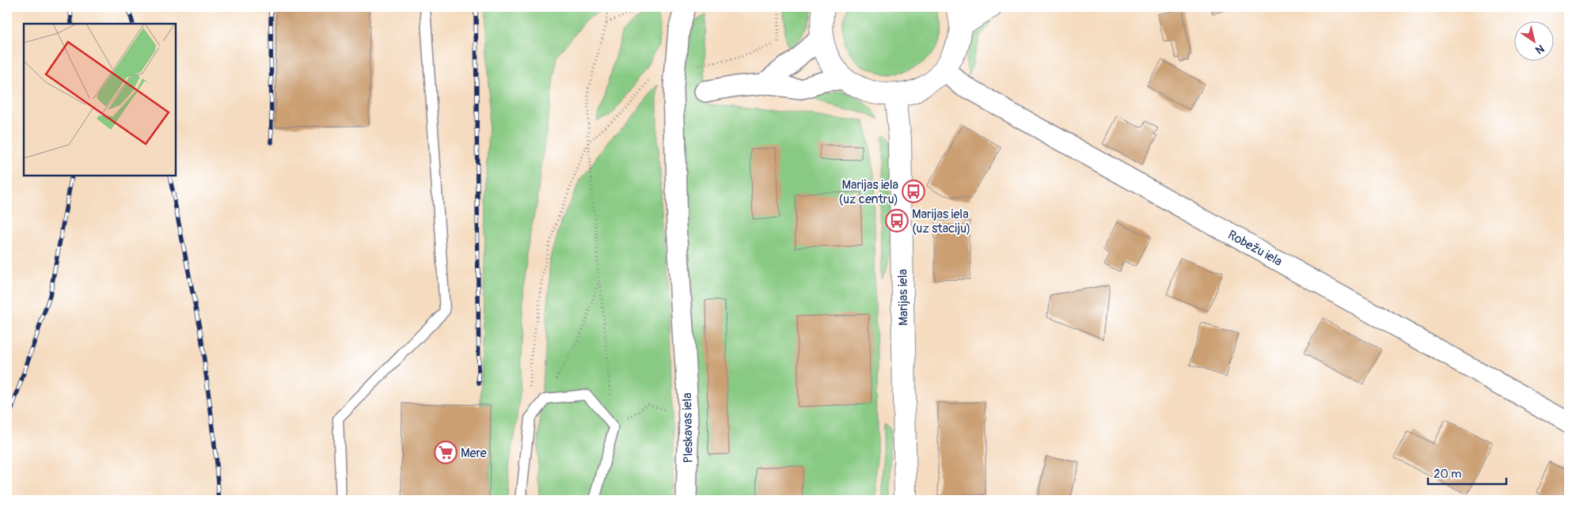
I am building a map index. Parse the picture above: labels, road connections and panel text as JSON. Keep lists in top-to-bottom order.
{
  "streets": {
    "street": ["Robežu iela", "Marijas iela", "Pleskavas iela"]
  },
  "places": {
    "bus stop": ["Marijas iela (uz centru)", "Marijas iela (uz staciju)"],
    "supermarket": ["Mere"]
  },
  "scale_bar": "20 m",
  "north": "bottom right"
}
